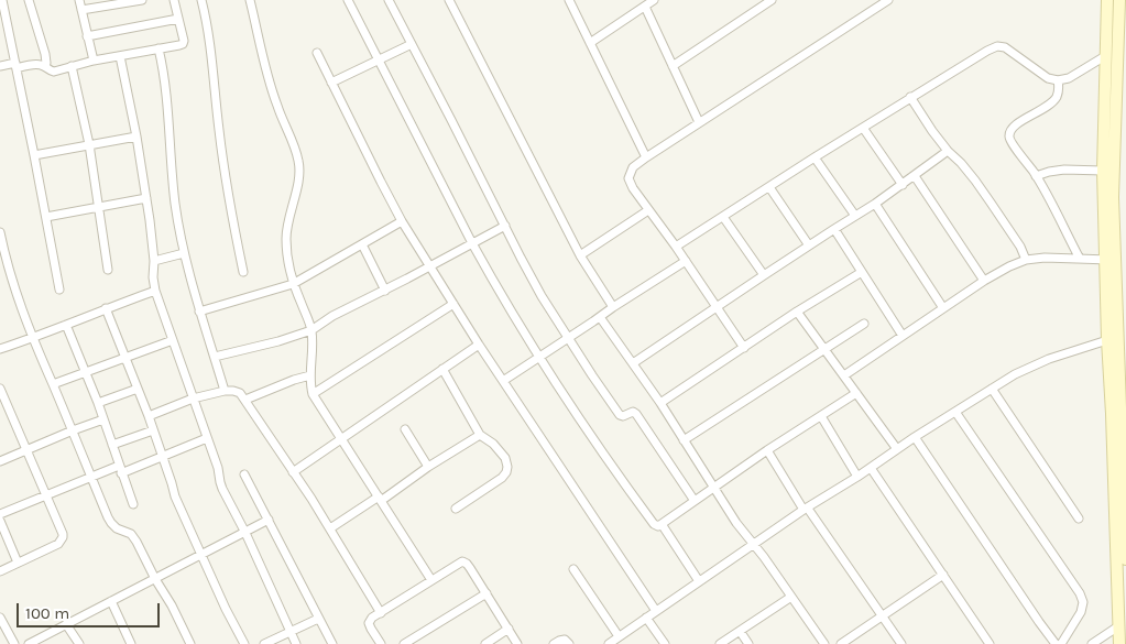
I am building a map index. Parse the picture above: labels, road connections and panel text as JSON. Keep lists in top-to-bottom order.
{
  "scale_bar": "100 m"
}
